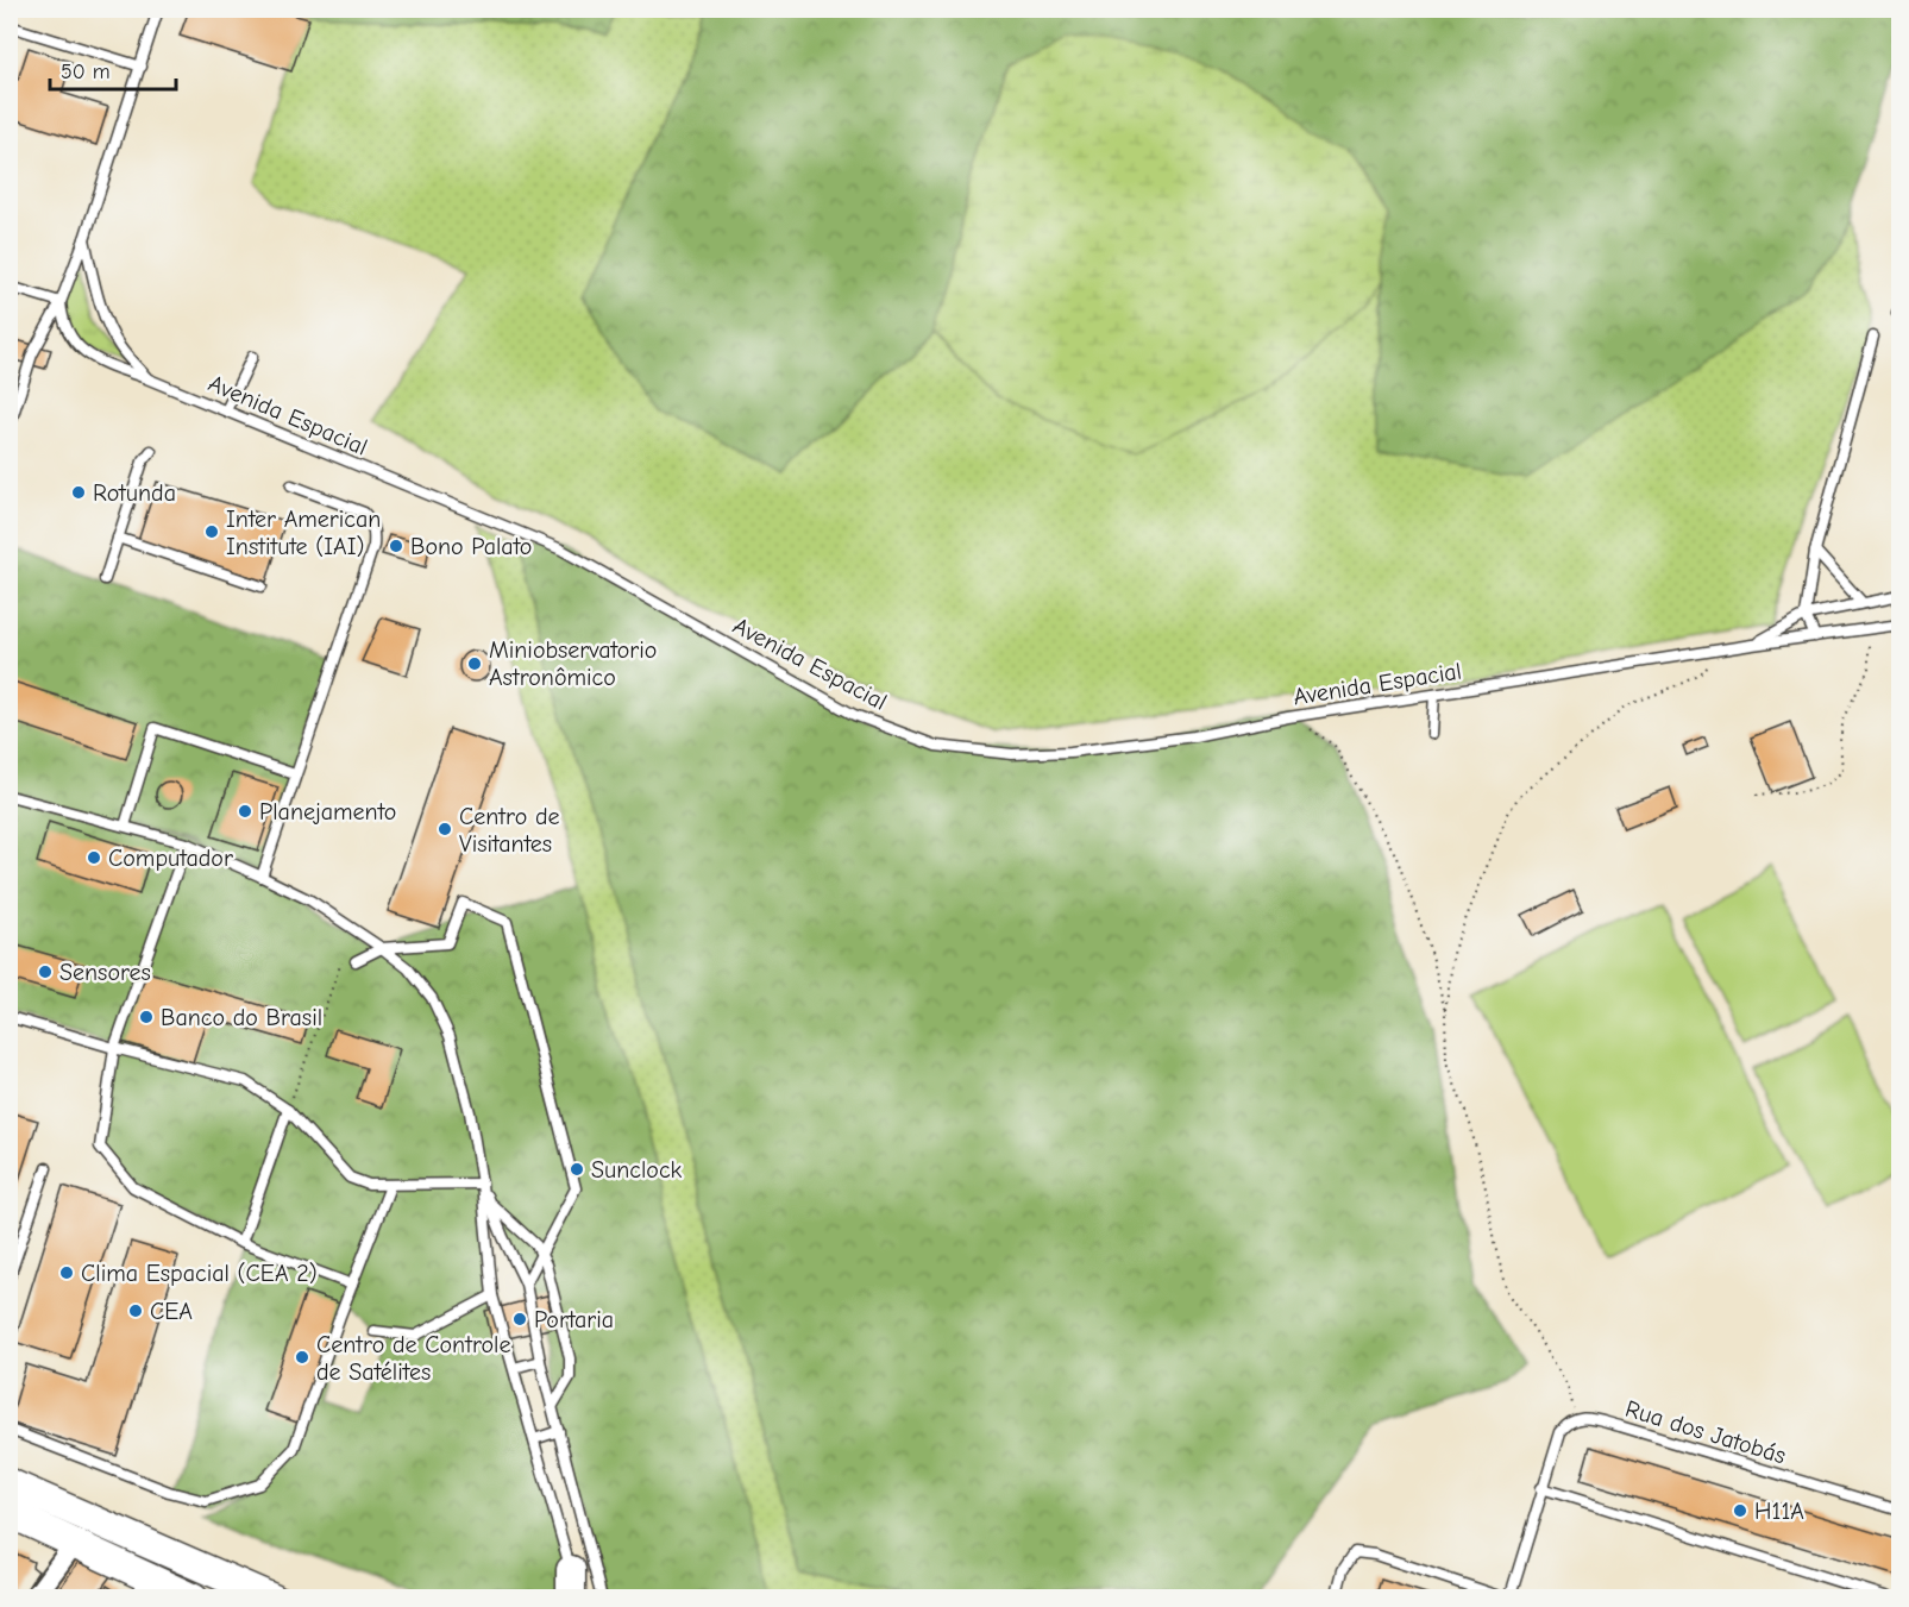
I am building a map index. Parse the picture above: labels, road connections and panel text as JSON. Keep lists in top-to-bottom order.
{
  "streets": {
    "lane": ["Avenida Espacial", "Rua dos Jatobás"]
  },
  "places": [
    "Rotunda",
    "Inter American Institute (IAI)",
    "Bono Palato",
    "Miniobservatorio Astronômico",
    "Planejamento",
    "Centro de Visitantes",
    "Computador",
    "Sensores",
    "Banco do Brasil",
    "Sunclock",
    "Clima Espacial (CEA 2)",
    "CEA",
    "Portaria",
    "Centro de Controle de Satélites",
    "H11A"
  ],
  "scale_bar": "50 m"
}
